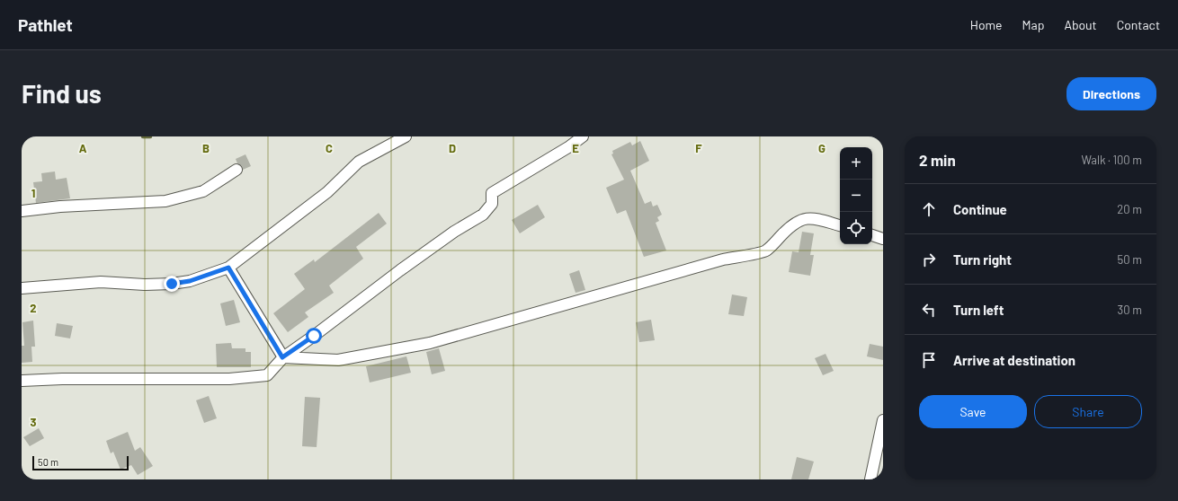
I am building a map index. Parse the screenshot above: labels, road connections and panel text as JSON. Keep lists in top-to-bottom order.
{
  "scale_bar": "50 m",
  "page": {
    "header": "Pathlet",
    "nav": [
      "Home",
      "Map",
      "About",
      "Contact"
    ],
    "buttons": [
      "Directions",
      ["Save", "Share"]
    ],
    "title": "Find us",
    "heading": ["2 min", "Walk · 100 m"],
    "map_buttons": ["+", "−"],
    "list": [
      ["Continue", "20 m"],
      ["Turn right", "50 m"],
      ["Turn left", "30 m"],
      "Arrive at destination"
    ],
    "scale": "50 m"
  },
  "grid": {
    "columns": [
      "A",
      "B",
      "C",
      "D",
      "E",
      "F",
      "G"
    ],
    "rows": ["1", "2", "3"]
  }
}
